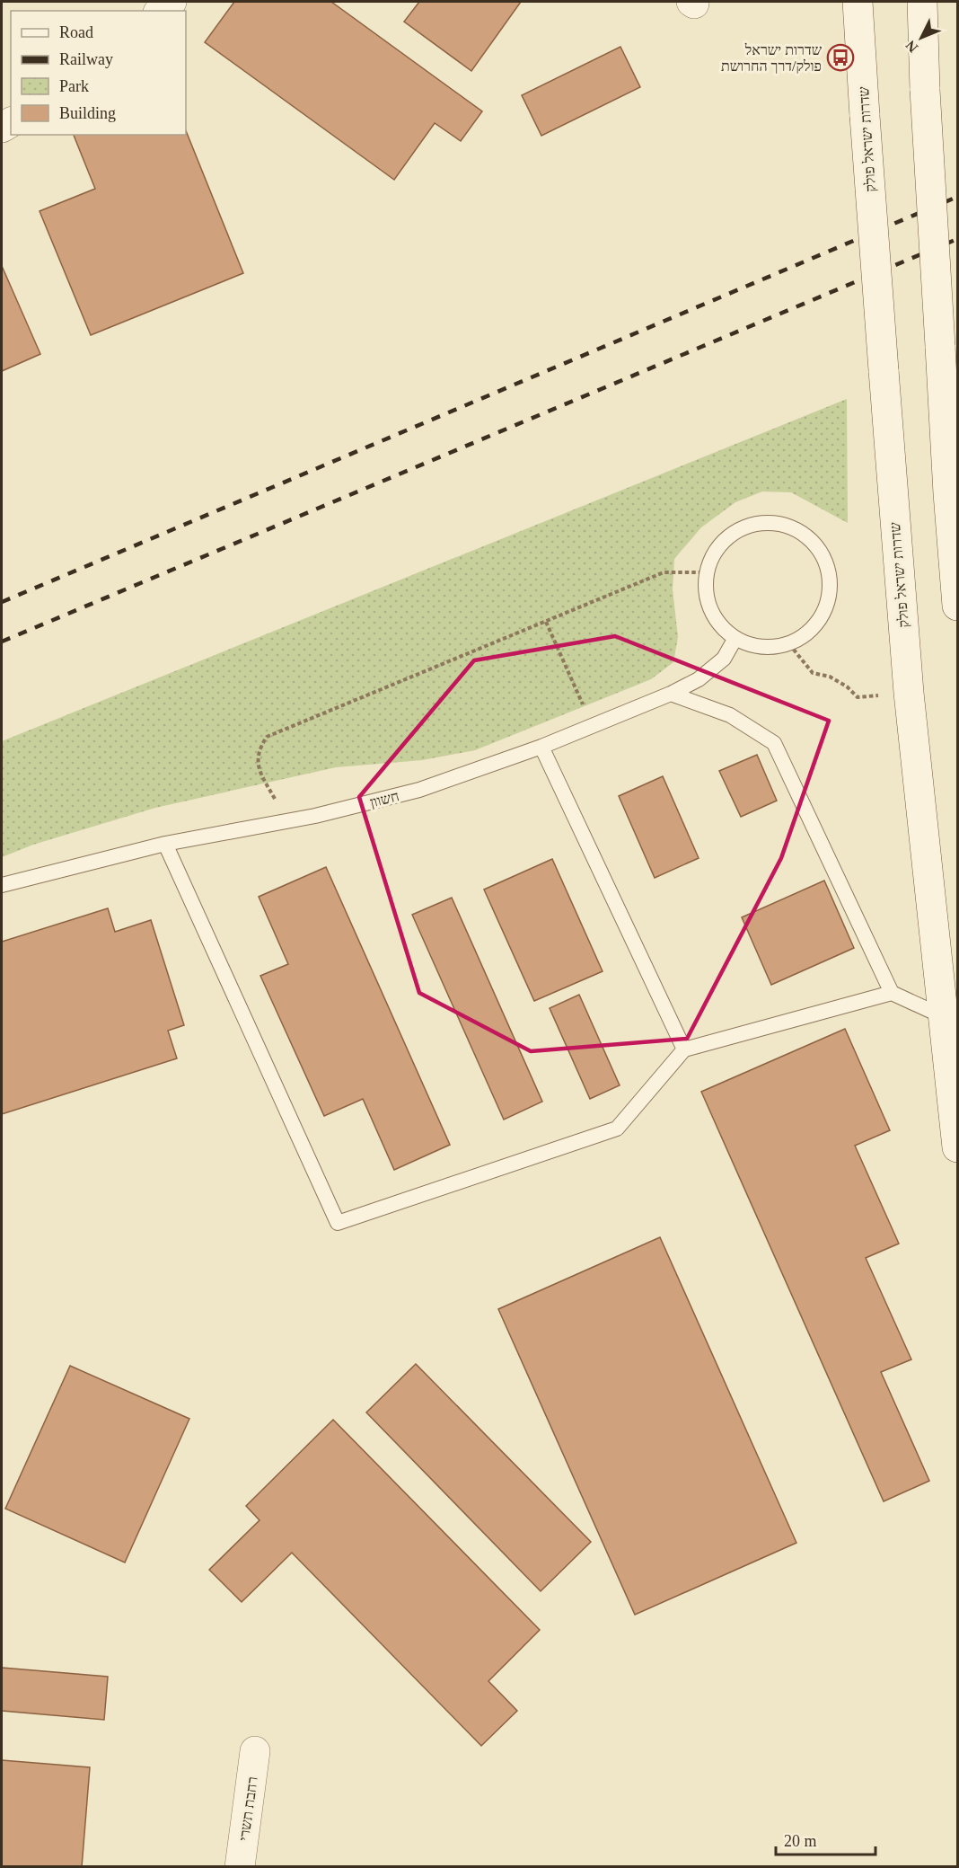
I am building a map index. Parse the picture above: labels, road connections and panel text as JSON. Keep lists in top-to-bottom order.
{
  "streets": {
    "street": ["שדרות ישראל פולק", "רחבת תשרי"],
    "lane": ["חשוון"]
  },
  "places": {
    "bus stop": ["שדרות ישראל פולק/דרך החרושת"]
  },
  "legend": [
    "Road",
    "Railway",
    "Park",
    "Building"
  ],
  "scale_bar": "20 m",
  "north": "bottom left"
}
